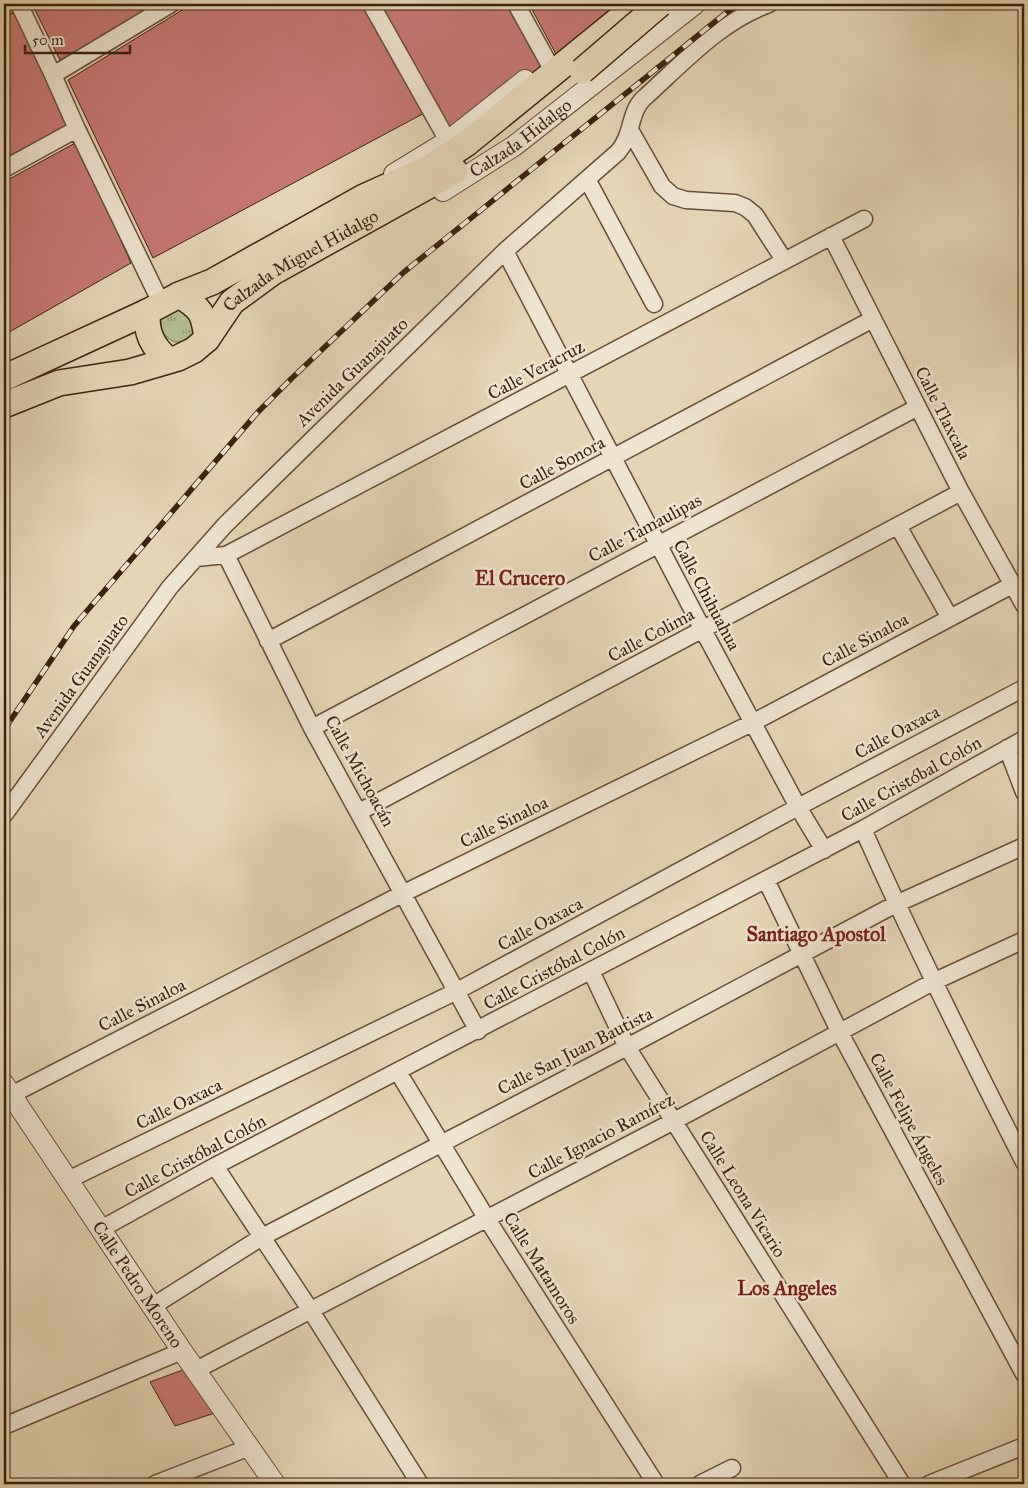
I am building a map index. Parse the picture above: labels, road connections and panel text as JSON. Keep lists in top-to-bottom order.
{
  "streets": {
    "main road": ["Calzada Miguel Hidalgo"],
    "street": [
      "Calzada Hidalgo",
      "Calle Veracruz",
      "Avenida Guanajuato",
      "Calle Tlaxcala",
      "Calle Sonora",
      "Calle Tamaulipas",
      "Calle Chihuahua",
      "Calle Colima",
      "Calle Sinaloa",
      "Calle Oaxaca",
      "Calle Michoacán",
      "Calle Cristóbal Colón",
      "Calle San Juan Bautista",
      "Calle Felipe Ángeles",
      "Calle Ignacio Ramírez",
      "Calle Leona Vicario",
      "Calle Matamoros",
      "Calle Pedro Moreno"
    ]
  },
  "crossings": [
    ["Calzada Hidalgo", "Calzada Miguel Hidalgo"],
    ["Calle Veracruz", "Calle Tlaxcala"],
    ["Calle Veracruz", "Calle Chihuahua"],
    ["Calle Veracruz", "Calle Michoacán"],
    ["Avenida Guanajuato", "Calle Chihuahua"],
    ["Calle Tlaxcala", "Calle Sonora"],
    ["Calle Tlaxcala", "Calle Tamaulipas"],
    ["Calle Tlaxcala", "Calle Colima"],
    ["Calle Tlaxcala", "Calle Sinaloa"],
    ["Calle Sonora", "Calle Chihuahua"],
    ["Calle Sonora", "Calle Michoacán"],
    ["Calle Tamaulipas", "Calle Chihuahua"],
    ["Calle Tamaulipas", "Calle Michoacán"],
    ["Calle Chihuahua", "Calle Colima"],
    ["Calle Chihuahua", "Calle Sinaloa"],
    ["Calle Chihuahua", "Calle Oaxaca"],
    ["Calle Chihuahua", "Calle Cristóbal Colón"],
    ["Calle Colima", "Calle Michoacán"],
    ["Calle Sinaloa", "Calle Michoacán"],
    ["Calle Sinaloa", "Calle Pedro Moreno"],
    ["Calle Oaxaca", "Calle Michoacán"],
    ["Calle Oaxaca", "Calle Pedro Moreno"],
    ["Calle Michoacán", "Calle Cristóbal Colón"],
    ["Calle Cristóbal Colón", "Calle Felipe Ángeles"],
    ["Calle Cristóbal Colón", "Calle Leona Vicario"],
    ["Calle Cristóbal Colón", "Calle Matamoros"],
    ["Calle Cristóbal Colón", "Calle Pedro Moreno"],
    ["Calle San Juan Bautista", "Calle Felipe Ángeles"],
    ["Calle San Juan Bautista", "Calle Leona Vicario"],
    ["Calle San Juan Bautista", "Calle Matamoros"],
    ["Calle San Juan Bautista", "Calle Pedro Moreno"],
    ["Calle Felipe Ángeles", "Calle Ignacio Ramírez"],
    ["Calle Ignacio Ramírez", "Calle Leona Vicario"],
    ["Calle Ignacio Ramírez", "Calle Matamoros"],
    ["Calle Ignacio Ramírez", "Calle Pedro Moreno"]
  ],
  "districts": ["El Crucero", "Santiago Apostol", "Los Angeles"],
  "scale_bar": "50 m"
}
